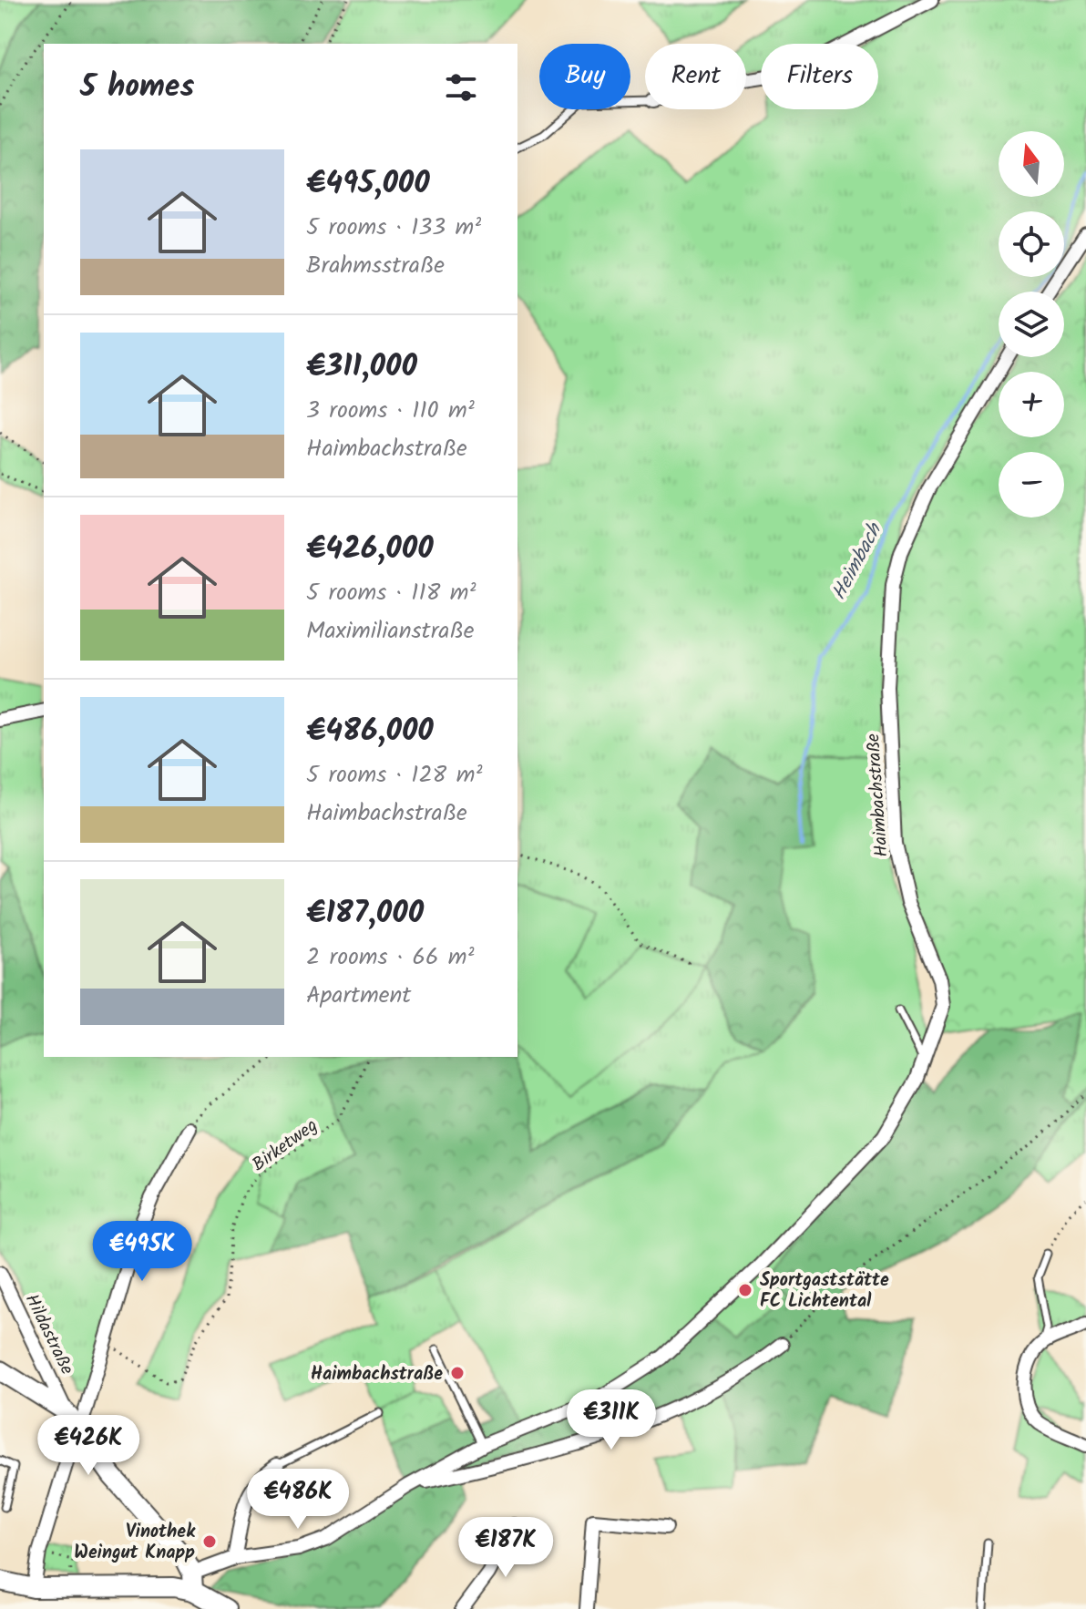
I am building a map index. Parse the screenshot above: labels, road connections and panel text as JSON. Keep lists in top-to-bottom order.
{
  "streets": {
    "street": ["Haimbachstraße", "Hildastraße"],
    "path": ["Birketweg"]
  },
  "water": ["Heimbach"],
  "places": ["Sportgaststätte FC Lichtental", "Haimbachstraße", "Vinothek Weingut Knapp"],
  "north": "top",
  "page": {
    "chip": ["Buy", "Rent", "Filters"],
    "heading": "5 homes",
    "map_buttons": ["+", "−"],
    "list": [
      {
        "name": "€495,000",
        "note": "5 rooms · 133 m² · Brahmsstraße"
      },
      {
        "name": "€311,000",
        "note": "3 rooms · 110 m² · Haimbachstraße"
      },
      {
        "name": "€426,000",
        "note": "5 rooms · 118 m² · Maximilianstraße"
      },
      {
        "name": "€486,000",
        "note": "5 rooms · 128 m² · Haimbachstraße"
      },
      {
        "name": "€187,000",
        "note": "2 rooms · 66 m² · Apartment"
      }
    ],
    "price": [
      "€495K",
      "€311K",
      "€426K",
      "€486K",
      "€187K"
    ]
  }
}
